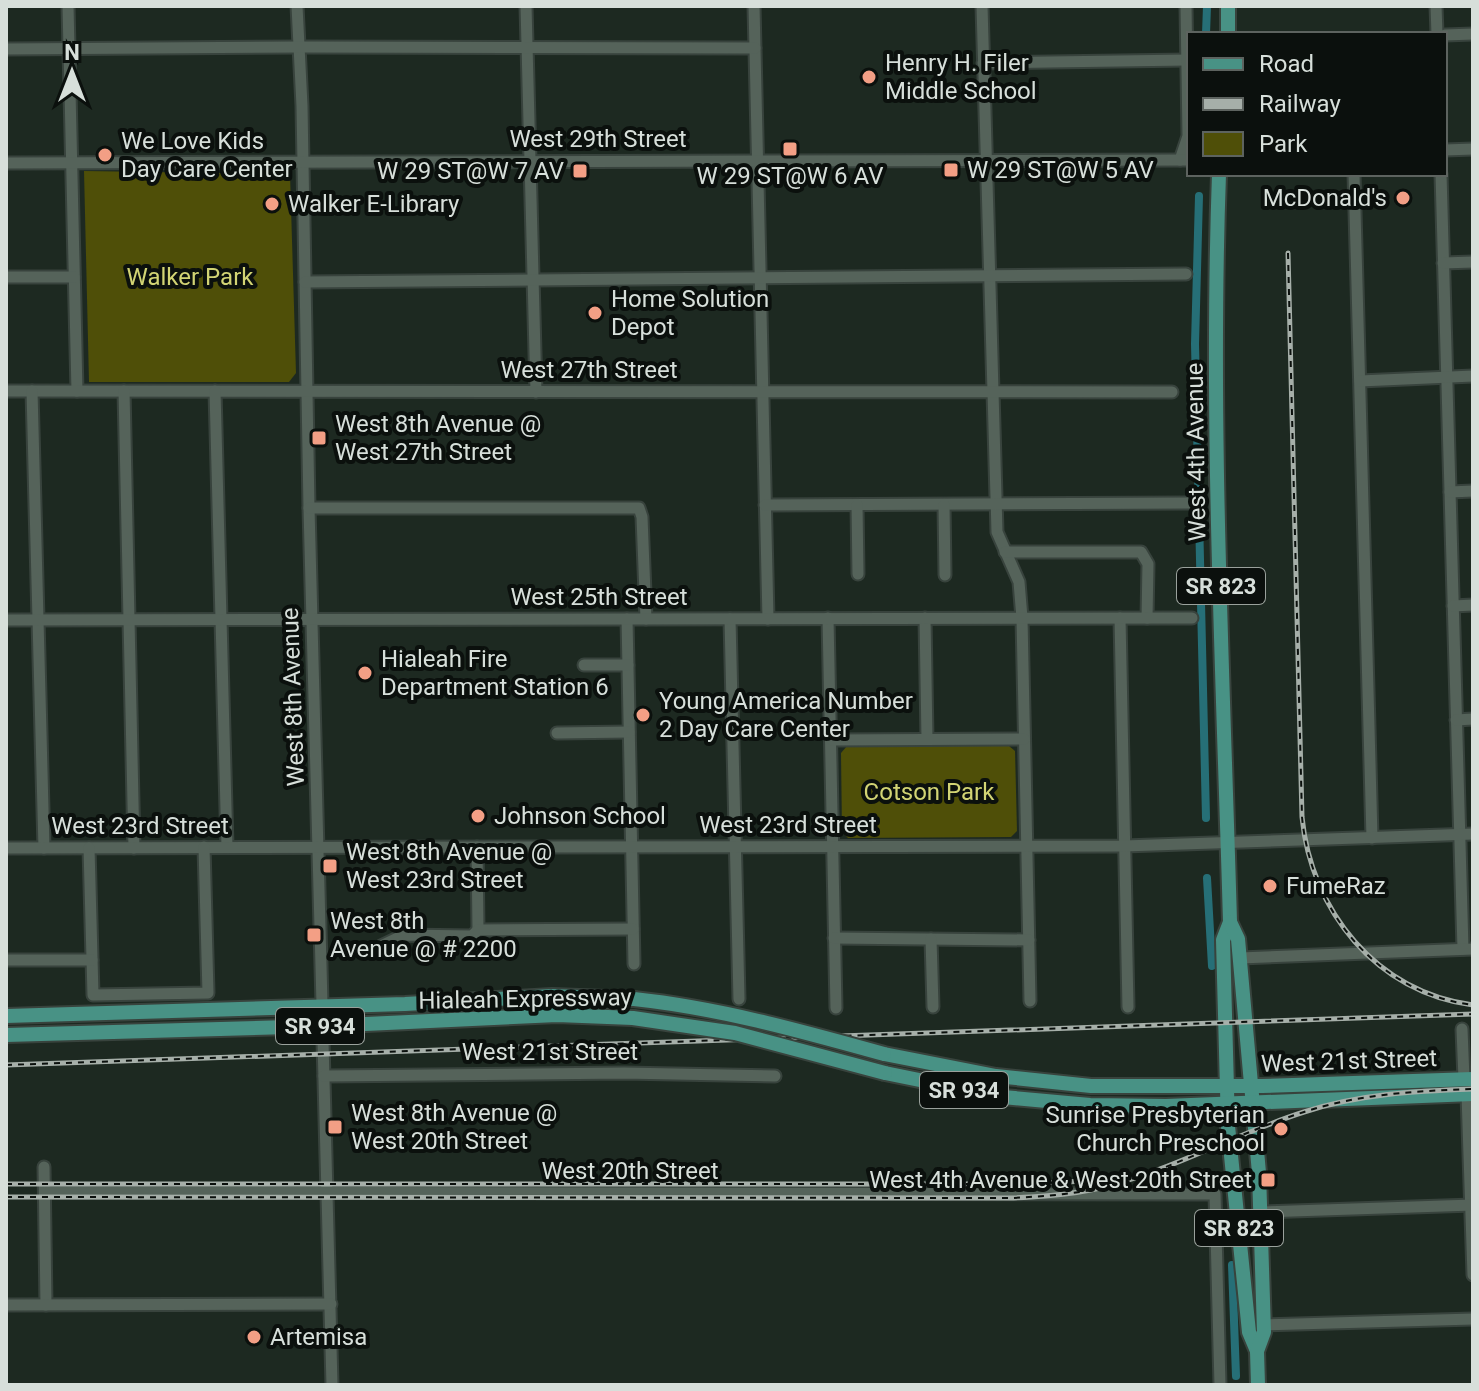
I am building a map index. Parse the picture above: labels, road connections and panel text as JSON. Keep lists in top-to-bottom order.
{
  "streets": {
    "main road": [
      "West 4th Avenue",
      "SR 823",
      "Hialeah Expressway",
      "SR 934",
      "West 21st Street"
    ],
    "street": [
      "West 29th Street",
      "West 27th Street",
      "West 25th Street",
      "West 8th Avenue",
      "West 23rd Street",
      "West 20th Street"
    ]
  },
  "crossings": [
    ["West 29th Street", "West 8th Avenue"],
    ["West 27th Street", "West 8th Avenue"],
    ["West 4th Avenue", "West 23rd Street"],
    ["West 4th Avenue", "Hialeah Expressway"],
    ["West 4th Avenue", "West 21st Street"],
    ["West 25th Street", "West 8th Avenue"],
    ["West 8th Avenue", "West 23rd Street"],
    ["West 8th Avenue", "Hialeah Expressway"],
    ["West 8th Avenue", "West 21st Street"],
    ["West 8th Avenue", "West 20th Street"],
    ["Hialeah Expressway", "West 21st Street"]
  ],
  "parks": ["Walker Park", "Cotson Park"],
  "places": {
    "other": [
      "Henry H. Filer Middle School",
      "We Love Kids Day Care Center",
      "McDonald's",
      "Walker E-Library",
      "Home Solution Depot",
      "Hialeah Fire Department Station 6",
      "Young America Number 2 Day Care Center",
      "Johnson School",
      "FumeRaz",
      "Sunrise Presbyterian Church Preschool",
      "Artemisa"
    ],
    "transit": [
      "W 29 ST@W 6 AV",
      "W 29 ST@W 5 AV",
      "W 29 ST@W 7 AV",
      "West 8th Avenue @ West 27th Street",
      "West 8th Avenue @ West 23rd Street",
      "West 8th Avenue @ # 2200",
      "West 8th Avenue @ West 20th Street",
      "West 4th Avenue & West 20th Street"
    ]
  },
  "legend": ["Road", "Railway", "Park"],
  "north": "top"
}
